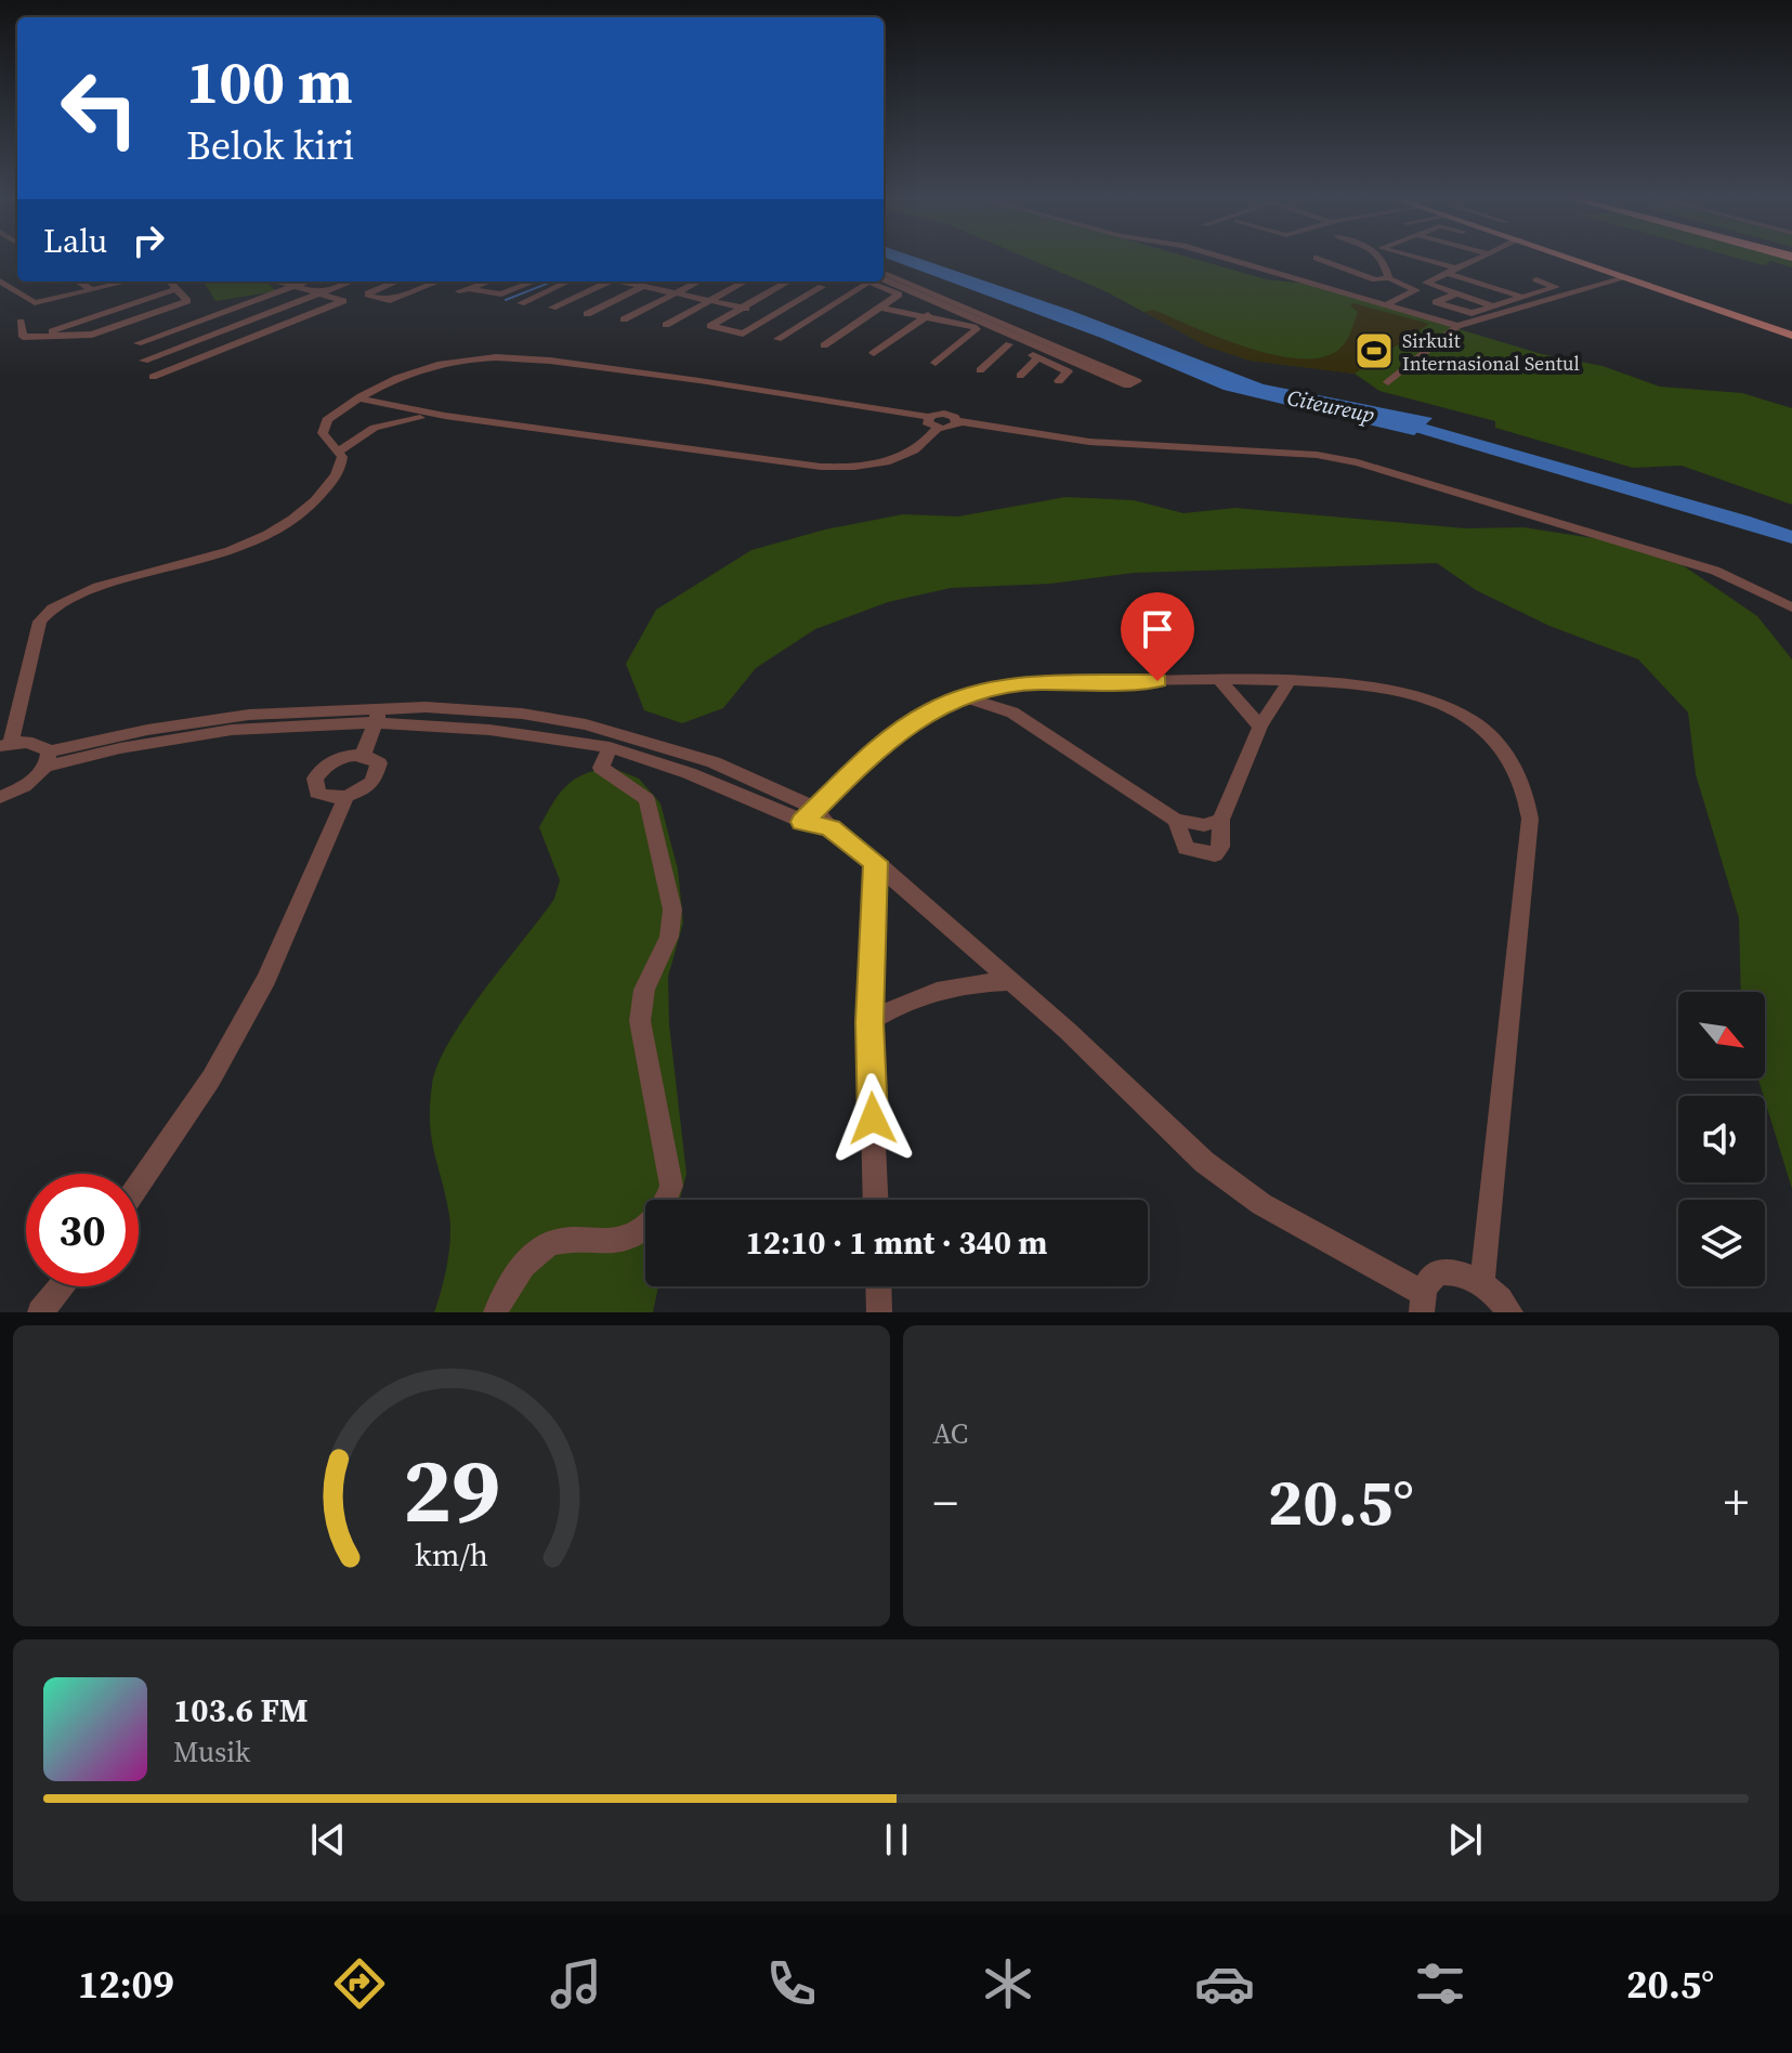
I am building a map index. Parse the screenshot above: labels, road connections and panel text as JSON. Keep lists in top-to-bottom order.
{
  "water": ["Citeureup"],
  "places": {
    "sports": ["Sirkuit Internasional Sentul"]
  },
  "north": "bottom right",
  "page": {
    "turn": ["100 m", "Belok kiri"],
    "then": "Lalu",
    "limit": "30",
    "trip": "12:10 · 1 mnt · 340 m",
    "tile": "AC",
    "heat": ["−", "20.5°", "+"],
    "song": ["103.6 FM", "Musik"],
    "tabs": ["12:09", "20.5°"],
    "gauge": ["29", "km/h"]
  }
}
